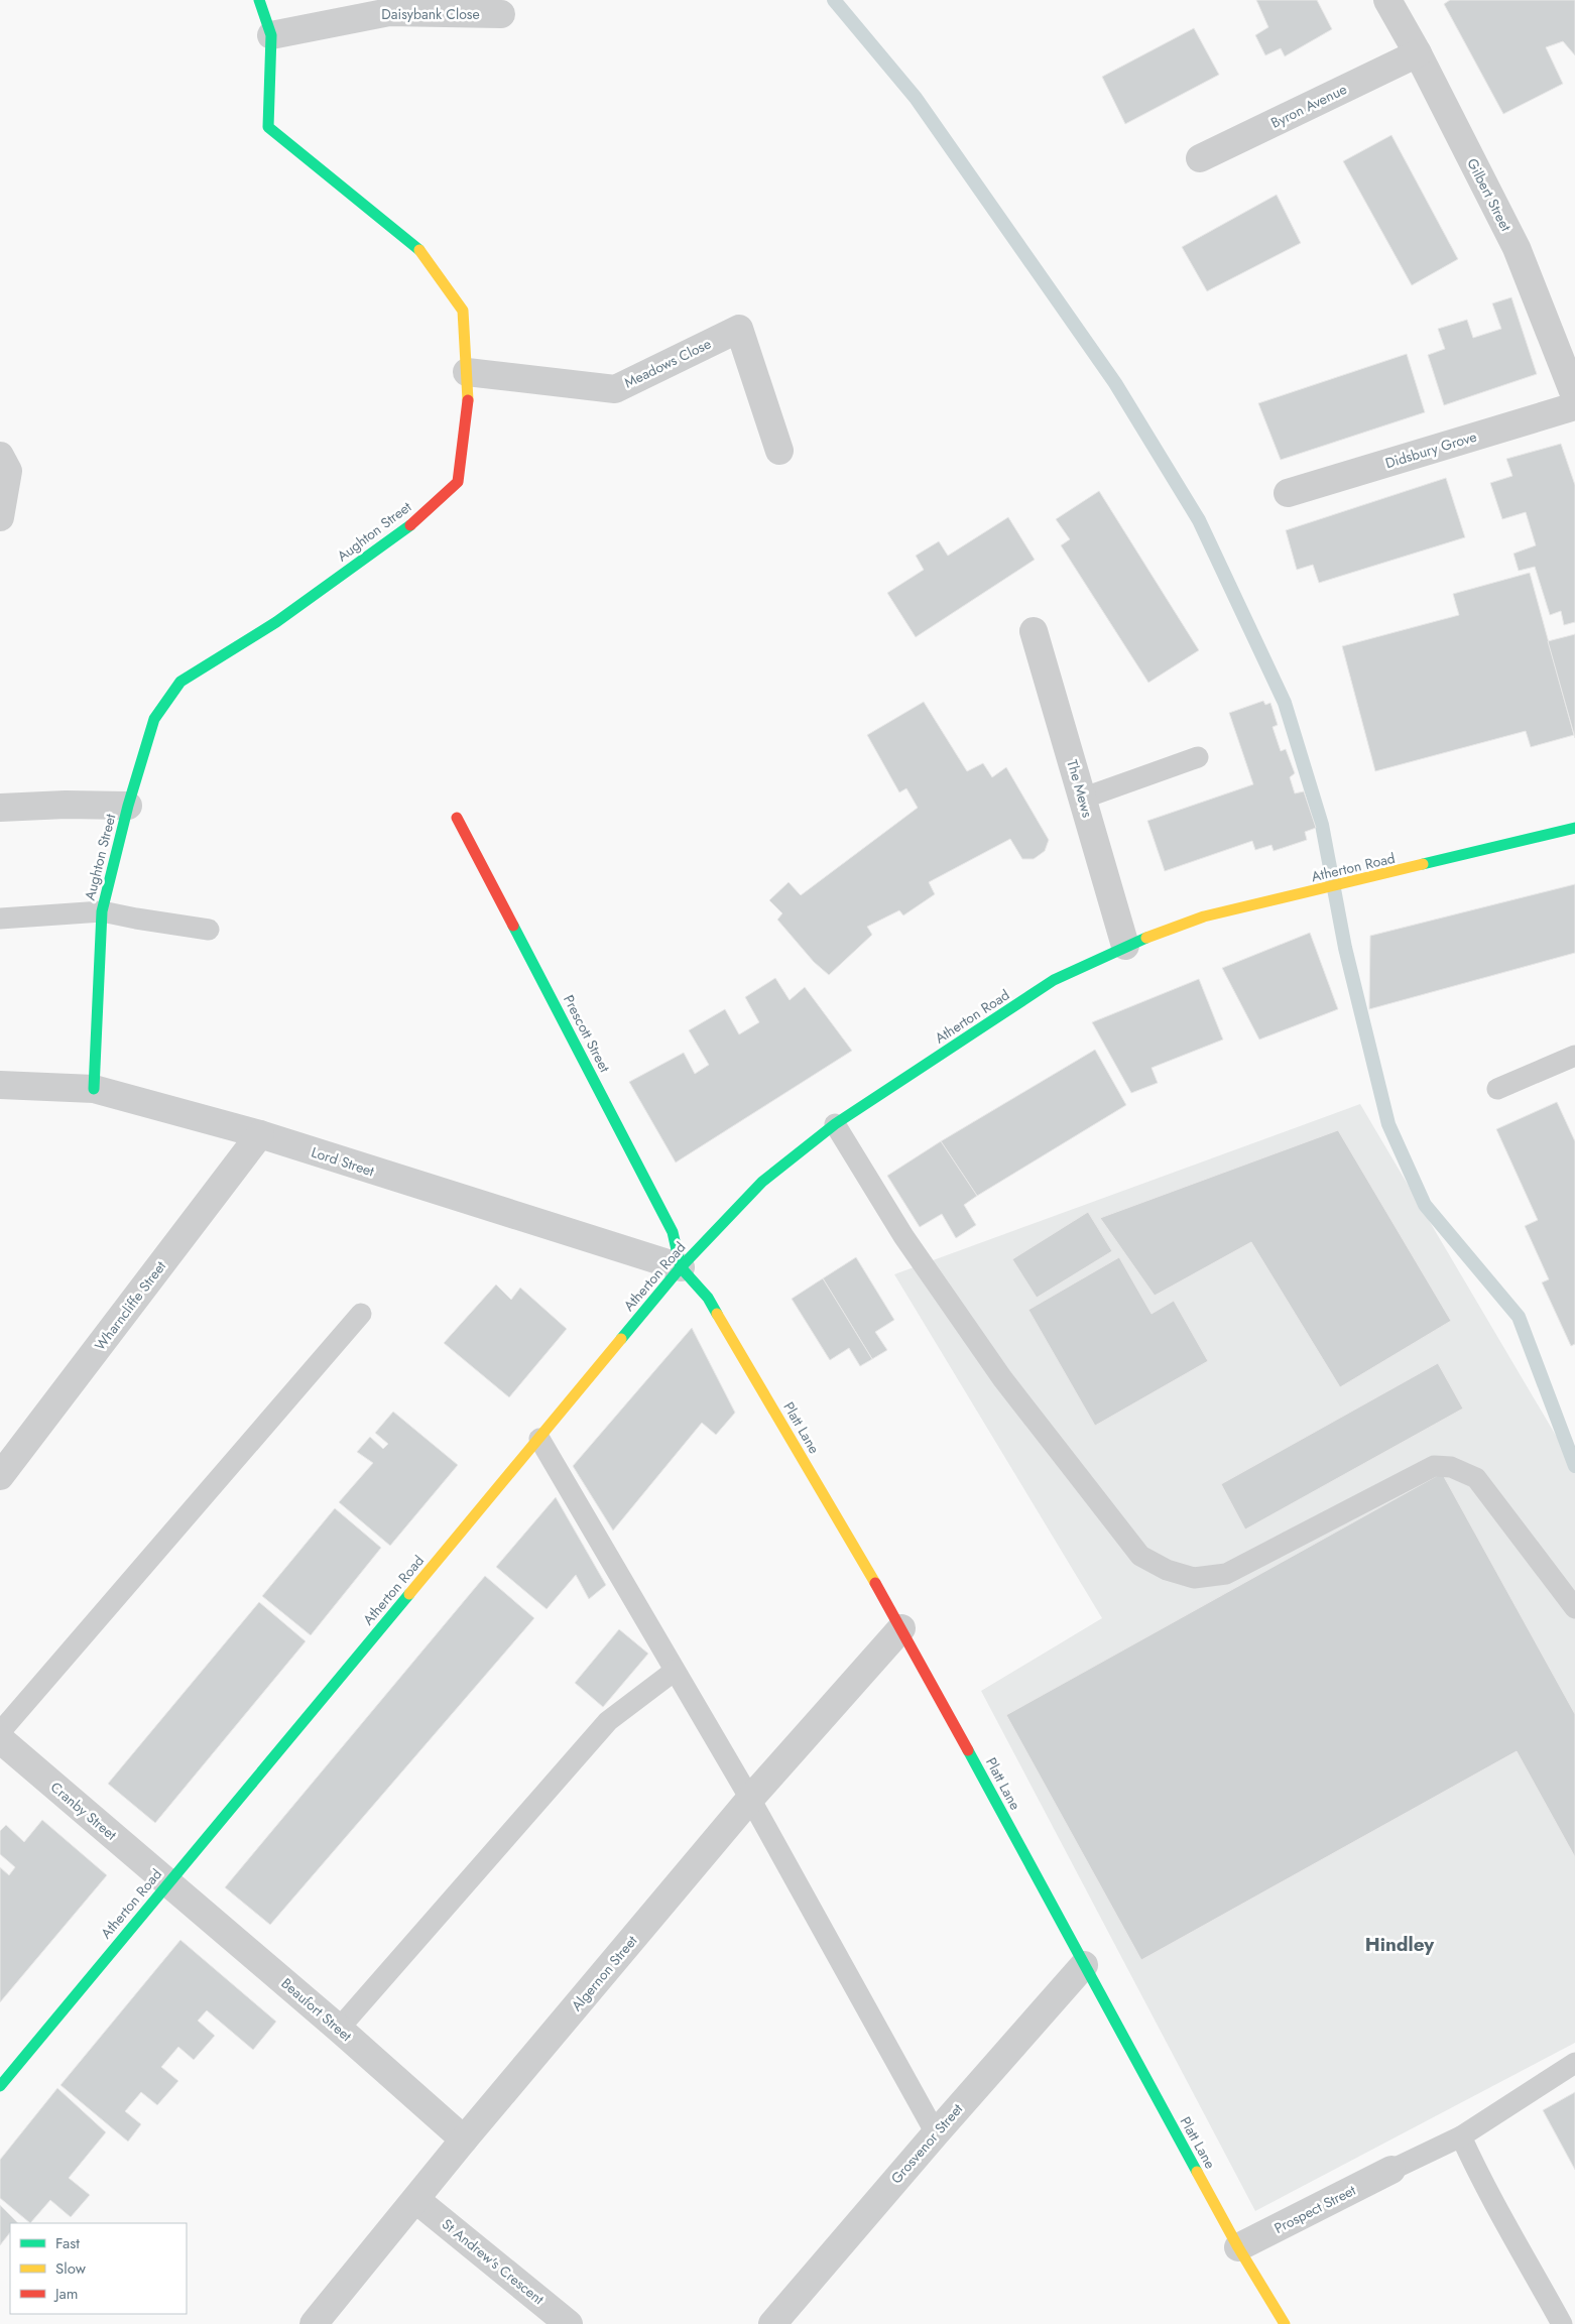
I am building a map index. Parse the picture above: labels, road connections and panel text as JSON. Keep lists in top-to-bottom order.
{
  "streets": {
    "main road": [
      "Aughton Street",
      "Atherton Road",
      "Prescott Street",
      "Platt Lane"
    ],
    "street": [
      "Daisybank Close",
      "Byron Avenue",
      "Gilbert Street",
      "Meadows Close",
      "Didsbury Grove",
      "The Mews",
      "Lord Street",
      "Wharncliffe Street",
      "Cranby Street",
      "Algernon Street",
      "Beaufort Street",
      "Grosvenor Street",
      "Prospect Street",
      "St Andrew's Crescent"
    ]
  },
  "crossings": [
    ["Daisybank Close", "Aughton Street"],
    ["Byron Avenue", "Gilbert Street"],
    ["Meadows Close", "Aughton Street"],
    ["Aughton Street", "Lord Street"],
    ["The Mews", "Atherton Road"],
    ["Atherton Road", "Prescott Street"],
    ["Atherton Road", "Lord Street"],
    ["Atherton Road", "Platt Lane"],
    ["Atherton Road", "Cranby Street"],
    ["Atherton Road", "Beaufort Street"],
    ["Prescott Street", "Lord Street"],
    ["Prescott Street", "Platt Lane"],
    ["Lord Street", "Wharncliffe Street"],
    ["Lord Street", "Platt Lane"],
    ["Platt Lane", "Algernon Street"],
    ["Platt Lane", "Grosvenor Street"],
    ["Platt Lane", "Prospect Street"],
    ["Cranby Street", "Beaufort Street"],
    ["Algernon Street", "Beaufort Street"],
    ["Algernon Street", "St Andrew's Crescent"]
  ],
  "districts": ["Hindley"],
  "legend": ["Fast", "Slow", "Jam"]
}
